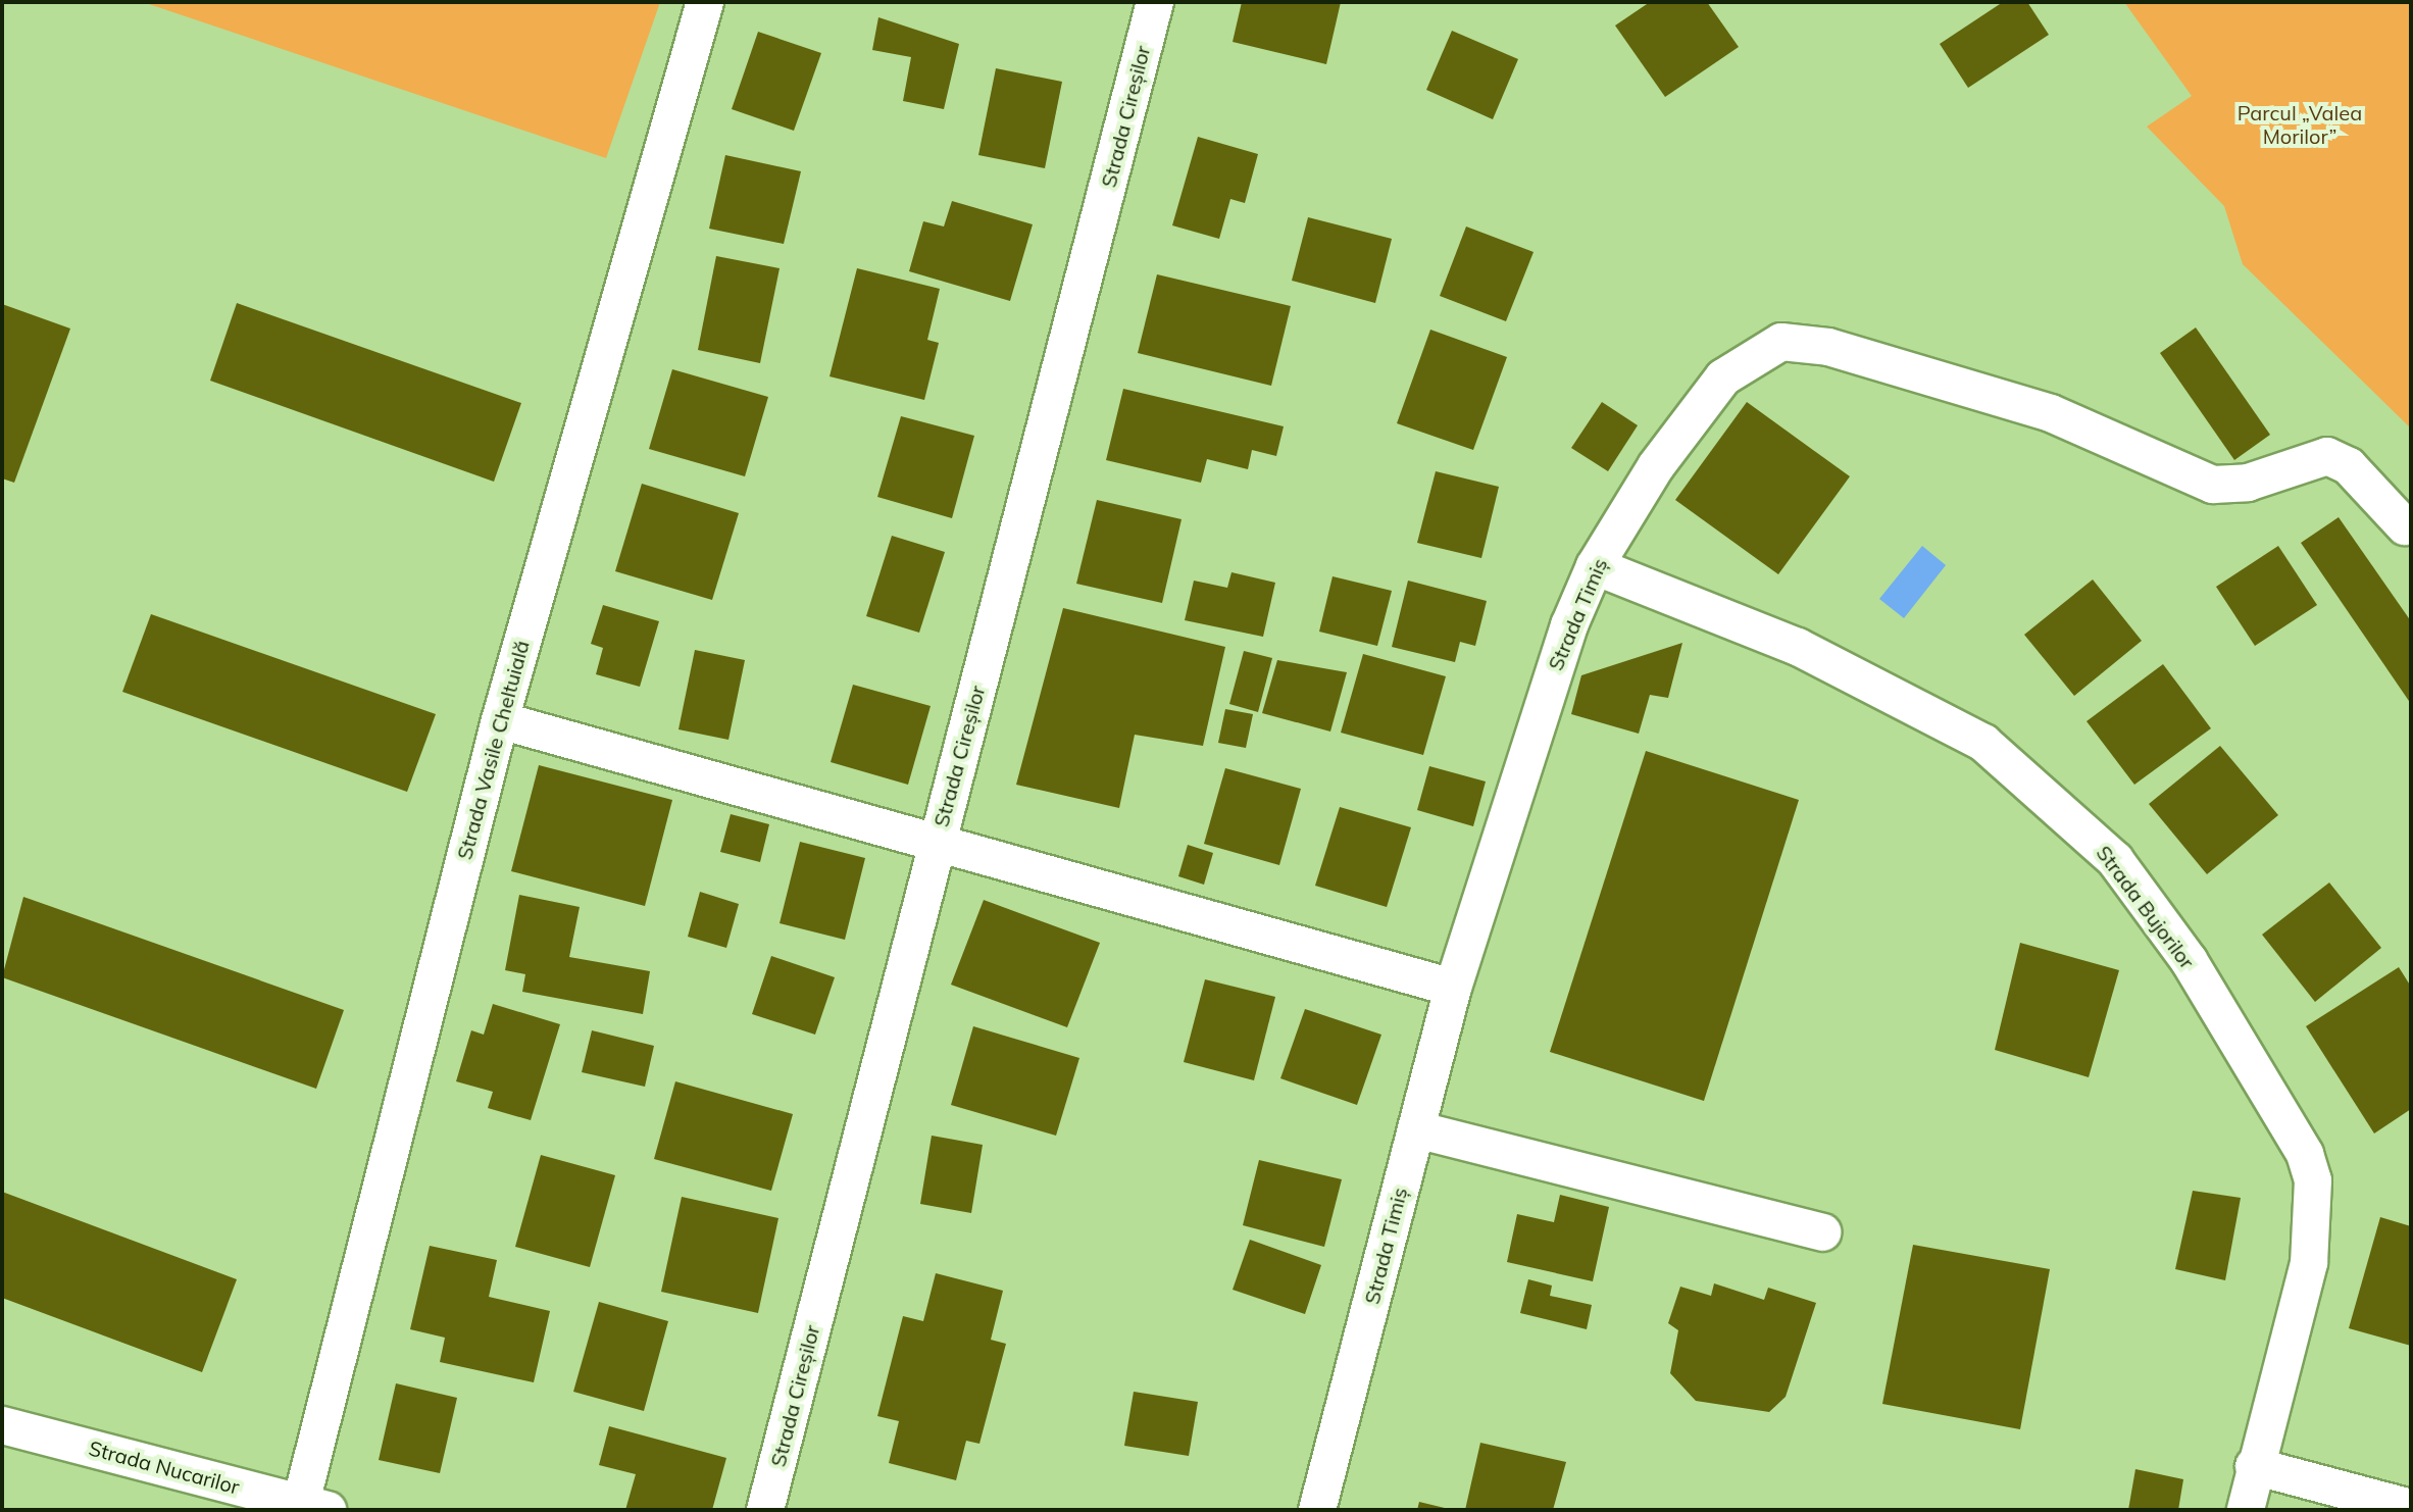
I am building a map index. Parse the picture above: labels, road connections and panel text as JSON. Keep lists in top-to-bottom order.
{
  "streets": {
    "street": [
      "Strada Cireșilor",
      "Strada Timiș",
      "Strada Vasile Cheltuială",
      "Strada Bujorilor",
      "Strada Nucarilor"
    ]
  },
  "crossings": [
    ["Strada Timiș", "Strada Bujorilor"],
    ["Strada Vasile Cheltuială", "Strada Nucarilor"]
  ],
  "parks": ["Parcul „Valea Morilor”"]
}
